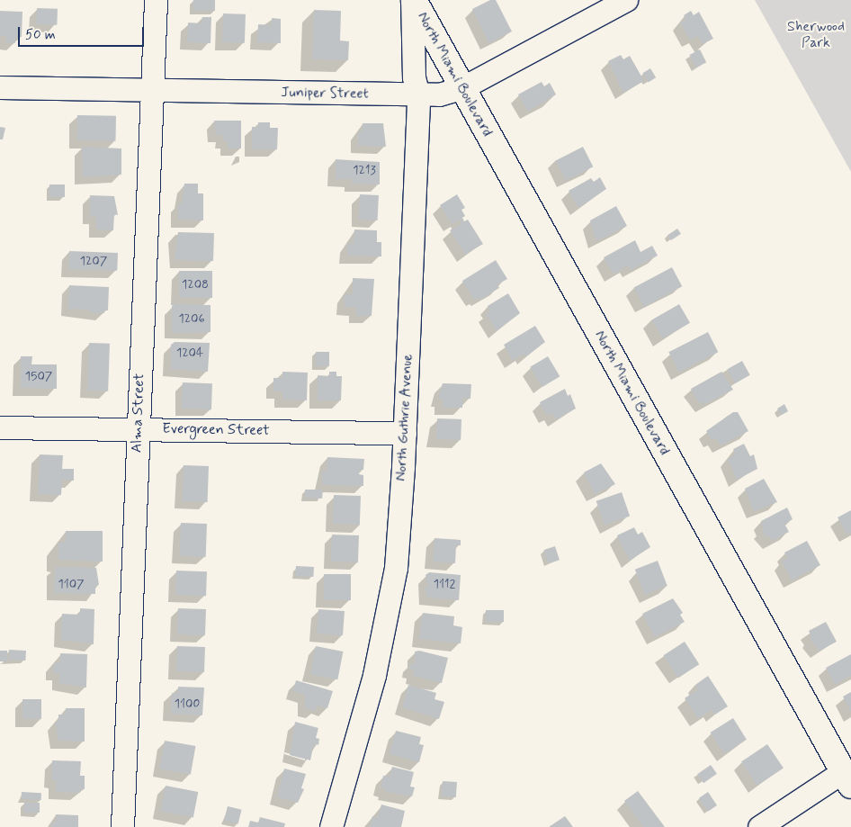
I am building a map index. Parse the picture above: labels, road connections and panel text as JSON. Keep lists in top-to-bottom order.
{
  "streets": {
    "main road": ["North Miami Boulevard"],
    "street": [
      "Juniper Street",
      "Alma Street",
      "North Guthrie Avenue",
      "Evergreen Street"
    ]
  },
  "crossings": [
    ["North Miami Boulevard", "Juniper Street"],
    ["North Miami Boulevard", "North Guthrie Avenue"],
    ["Juniper Street", "Alma Street"],
    ["Juniper Street", "North Guthrie Avenue"],
    ["Alma Street", "Evergreen Street"],
    ["North Guthrie Avenue", "Evergreen Street"]
  ],
  "parks": ["Sherwood Park"],
  "house_numbers": [
    "1213",
    "1207",
    "1208",
    "1206",
    "1204",
    "1507",
    "1107",
    "1112",
    "1100"
  ],
  "scale_bar": "50 m"
}
